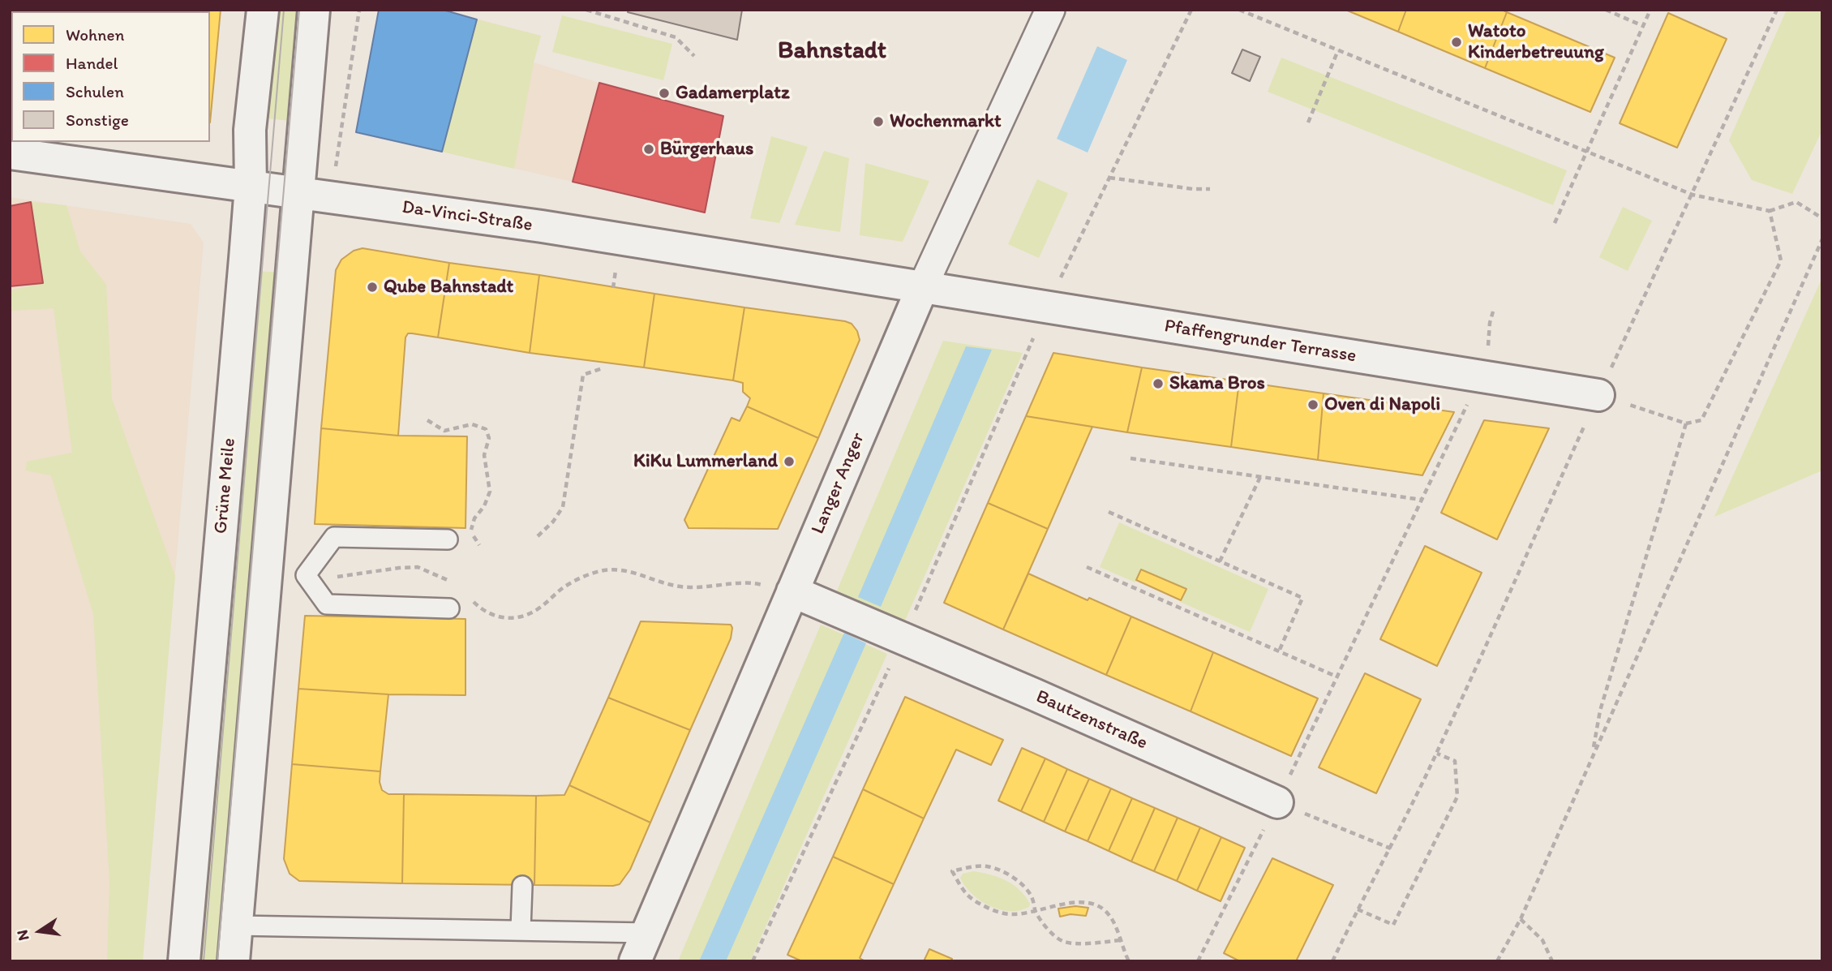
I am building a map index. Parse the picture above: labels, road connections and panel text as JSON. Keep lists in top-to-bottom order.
{
  "streets": {
    "street": [
      "Da-Vinci-Straße",
      "Pfaffengrunder Terrasse",
      "Langer Anger",
      "Grüne Meile",
      "Bautzenstraße"
    ]
  },
  "crossings": [
    ["Da-Vinci-Straße", "Pfaffengrunder Terrasse"],
    ["Da-Vinci-Straße", "Langer Anger"],
    ["Da-Vinci-Straße", "Grüne Meile"],
    ["Pfaffengrunder Terrasse", "Langer Anger"],
    ["Langer Anger", "Bautzenstraße"]
  ],
  "districts": ["Bahnstadt"],
  "places": [
    "Watoto Kinderbetreuung",
    "Gadamerplatz",
    "Wochenmarkt",
    "Bürgerhaus",
    "Qube Bahnstadt",
    "Skama Bros",
    "Oven di Napoli",
    "KiKu Lummerland"
  ],
  "legend": [
    "Wohnen",
    "Handel",
    "Schulen",
    "Sonstige"
  ],
  "north": "left"
}
